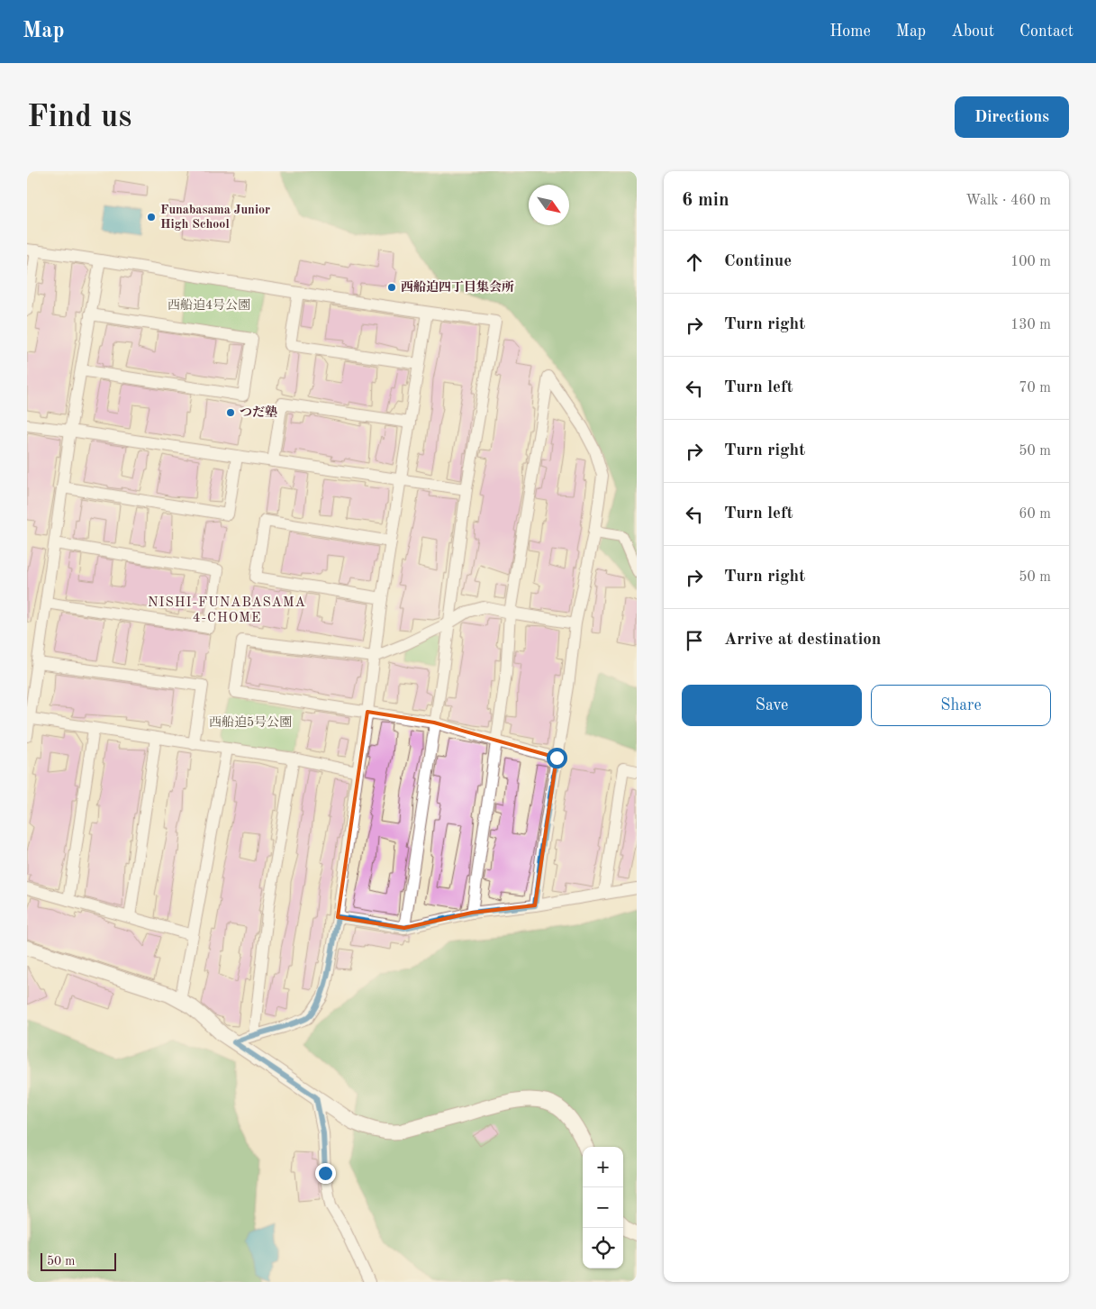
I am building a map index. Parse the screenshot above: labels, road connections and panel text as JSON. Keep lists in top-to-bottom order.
{
  "districts": ["NISHI-FUNABASAMA 4-CHOME"],
  "parks": ["西船迫4号公園", "西船迫5号公園"],
  "places": ["Funabasama Junior High School", "西船迫四丁目集会所", "つだ塾"],
  "scale_bar": "50 m",
  "north": "bottom right",
  "page": {
    "header": "Map",
    "nav": [
      "Home",
      "Map",
      "About",
      "Contact"
    ],
    "buttons": [
      "Directions",
      ["Save", "Share"]
    ],
    "title": "Find us",
    "heading": ["6 min", "Walk · 460 m"],
    "list": [
      ["Continue", "100 m"],
      ["Turn right", "130 m"],
      ["Turn left", "70 m"],
      ["Turn right", "50 m"],
      ["Turn left", "60 m"],
      ["Turn right", "50 m"],
      "Arrive at destination"
    ],
    "map_buttons": ["+", "−"],
    "scale": "50 m"
  }
}
